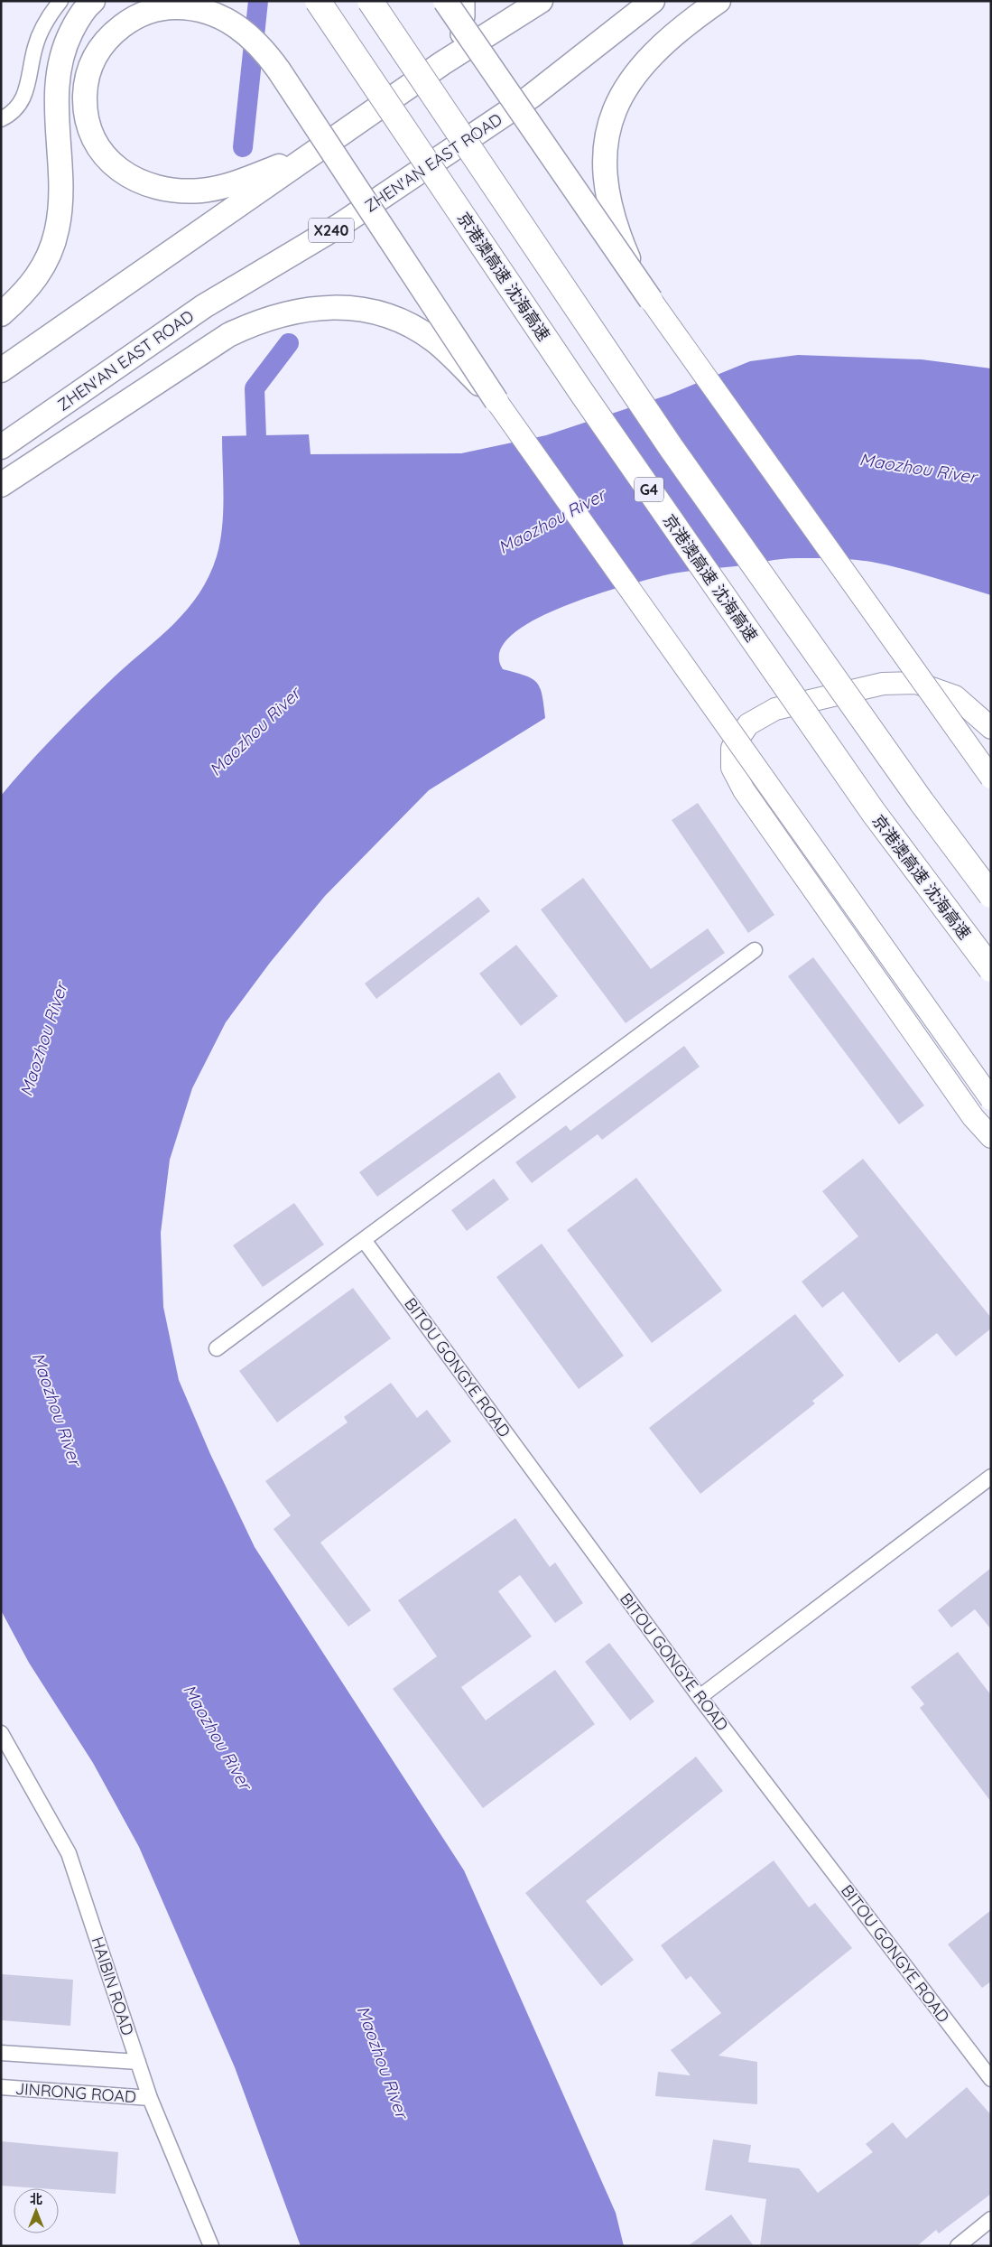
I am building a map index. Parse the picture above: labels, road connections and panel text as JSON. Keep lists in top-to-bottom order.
{
  "streets": {
    "highway": ["京港澳高速 沈海高速", "G4"],
    "main road": ["ZHEN'AN EAST ROAD", "X240"],
    "street": ["BITOU GONGYE ROAD", "HAIBIN ROAD", "JINRONG ROAD"]
  },
  "crossings": [
    ["HAIBIN ROAD", "JINRONG ROAD"]
  ],
  "water": ["Maozhou River"],
  "north": "top"
}
